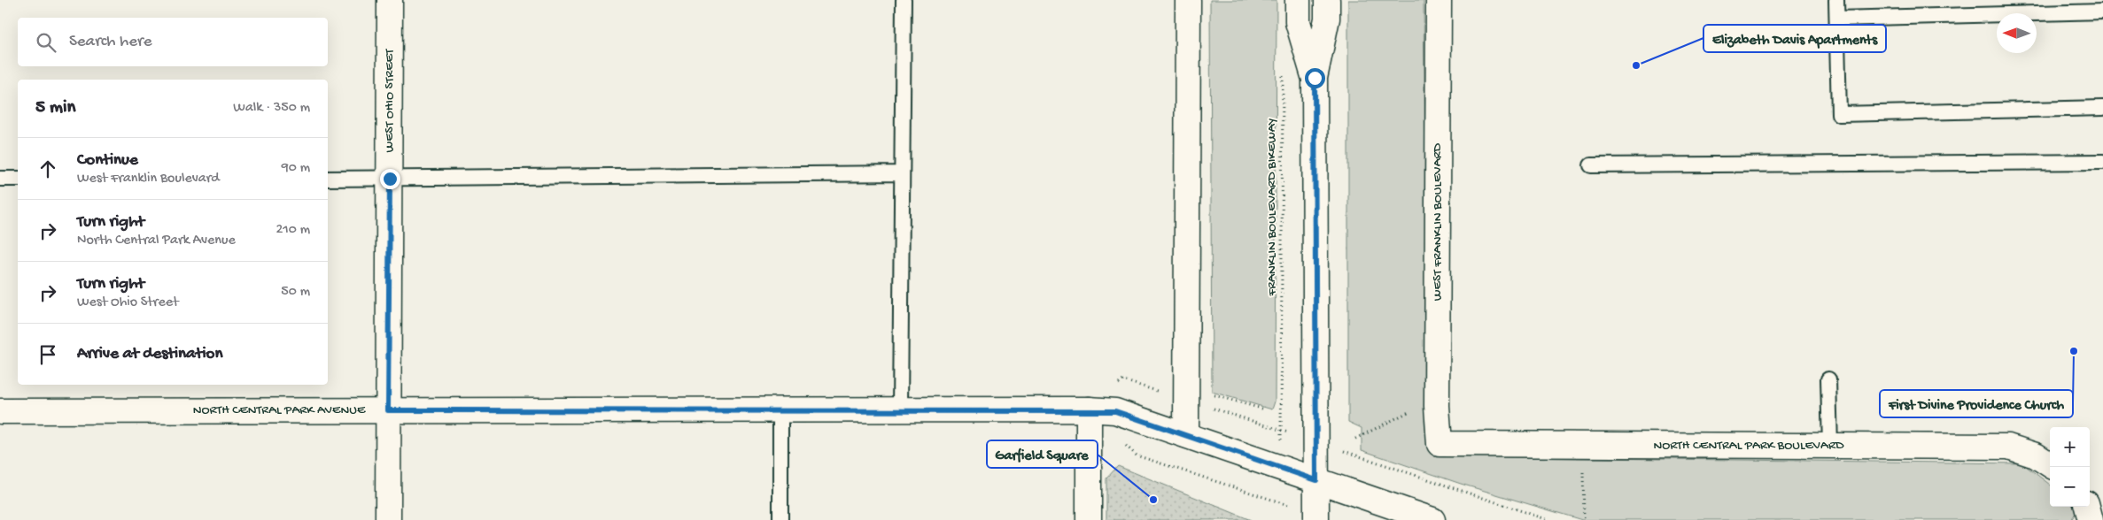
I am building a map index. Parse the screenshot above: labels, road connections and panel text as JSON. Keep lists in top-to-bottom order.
{
  "streets": {
    "street": [
      "WEST OHIO STREET",
      "WEST FRANKLIN BOULEVARD",
      "NORTH CENTRAL PARK AVENUE",
      "NORTH CENTRAL PARK BOULEVARD"
    ],
    "path": ["FRANKLIN BOULEVARD BIKEWAY"]
  },
  "crossings": [
    ["WEST OHIO STREET", "NORTH CENTRAL PARK AVENUE"],
    ["WEST FRANKLIN BOULEVARD", "NORTH CENTRAL PARK BOULEVARD"]
  ],
  "places": ["Elizabeth Davis Apartments", "First Divine Providence Church", "Garfield Square"],
  "north": "left",
  "page": {
    "search": "Search here",
    "heading": ["5 min", "Walk · 350 m"],
    "list": [
      ["Continue", "West Franklin Boulevard", "90 m"],
      ["Turn right", "North Central Park Avenue", "210 m"],
      ["Turn right", "West Ohio Street", "50 m"],
      "Arrive at destination"
    ],
    "map_buttons": ["+", "−"]
  }
}
